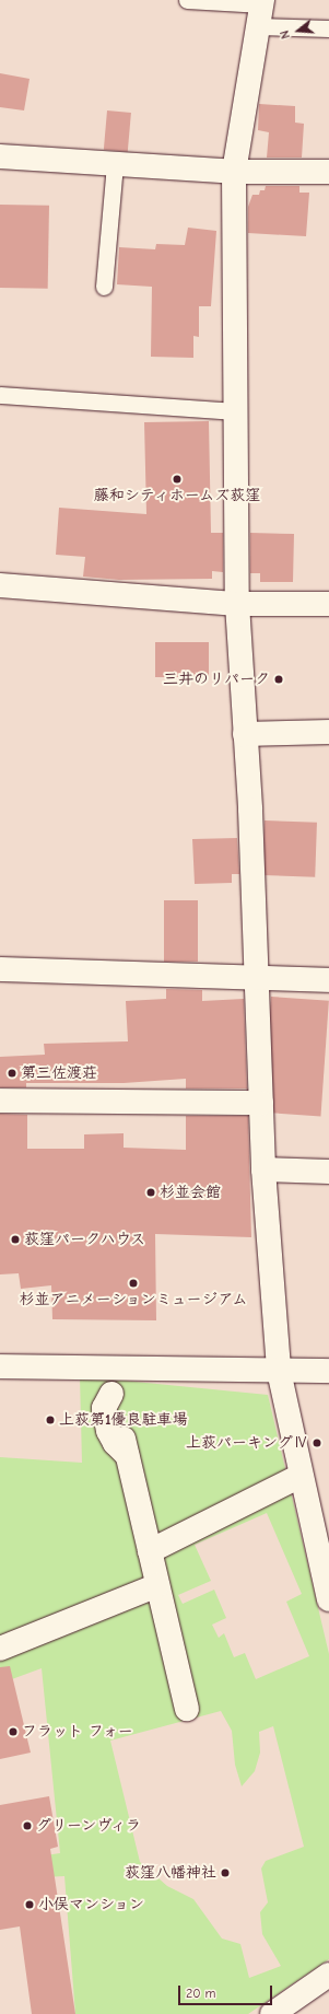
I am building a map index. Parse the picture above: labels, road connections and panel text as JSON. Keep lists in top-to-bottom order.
{
  "places": [
    "藤和シティホームズ荻窪",
    "三井のリパーク",
    "第三佐渡荘",
    "杉並会館",
    "荻窪パークハウス",
    "杉並アニメーションミュージアム",
    "上荻第1優良駐車場",
    "上荻パーキングⅣ",
    "フラット フォー",
    "グリーンヴィラ",
    "荻窪八幡神社",
    "小俣マンション"
  ],
  "scale_bar": "20 m",
  "north": "left"
}
